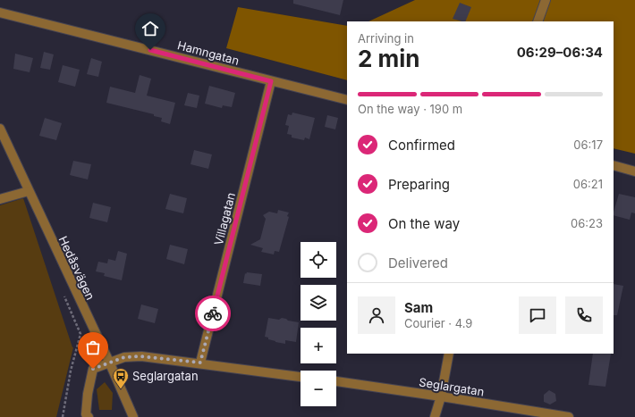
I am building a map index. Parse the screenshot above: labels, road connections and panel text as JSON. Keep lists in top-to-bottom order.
{
  "streets": {
    "street": [
      "Hamngatan",
      "Villagatan",
      "Hedåsvägen",
      "Seglargatan"
    ]
  },
  "crossings": [
    ["Hamngatan", "Villagatan"]
  ],
  "places": {
    "bus stop": ["Seglargatan"]
  },
  "page": {
    "heading": ["2 min", "Arriving in", "06:29–06:34"],
    "panel": ["Sam", "Courier · 4.9"],
    "bar": "On the way · 190 m",
    "list": [
      ["Confirmed", "06:17"],
      ["Preparing", "06:21"],
      ["On the way", "06:23"],
      "Delivered"
    ],
    "map_buttons": ["+", "−"]
  }
}
